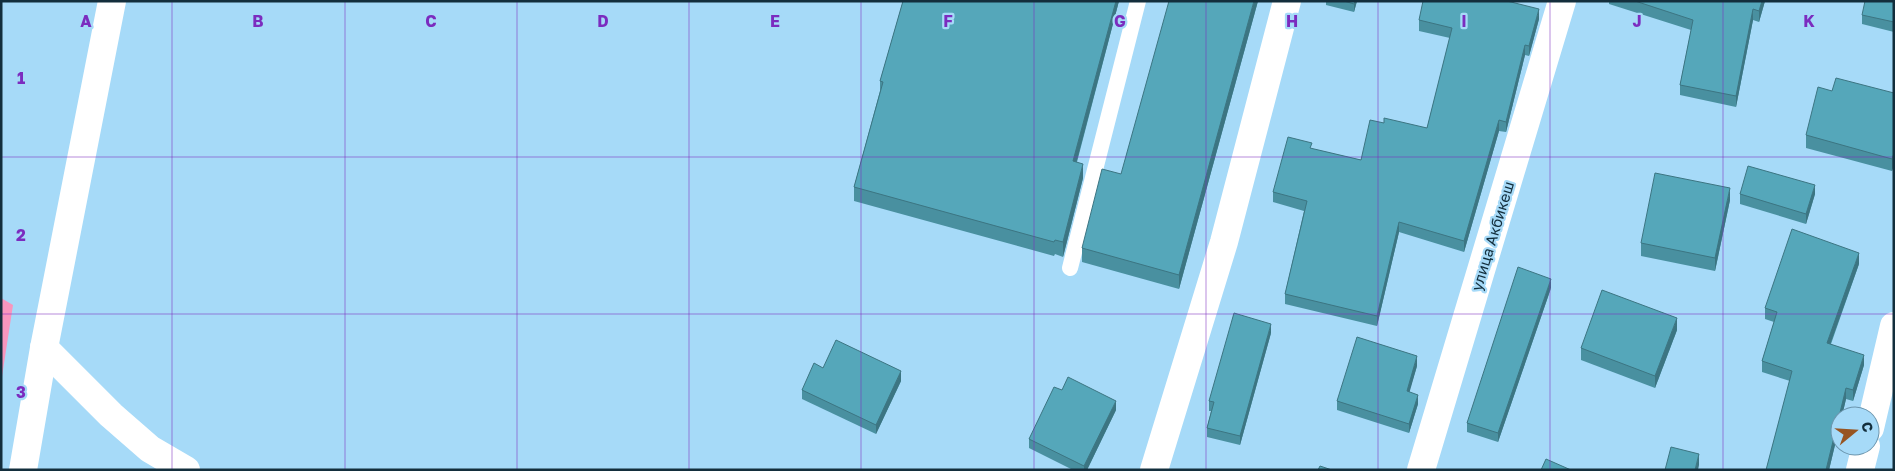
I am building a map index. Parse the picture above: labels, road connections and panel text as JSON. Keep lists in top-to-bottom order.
{
  "streets": {
    "street": ["улица Акбикеш"]
  },
  "north": "right",
  "grid": {
    "columns": [
      "A",
      "B",
      "C",
      "D",
      "E",
      "F",
      "G",
      "H",
      "I",
      "J",
      "K"
    ],
    "rows": ["1", "2", "3"]
  }
}
